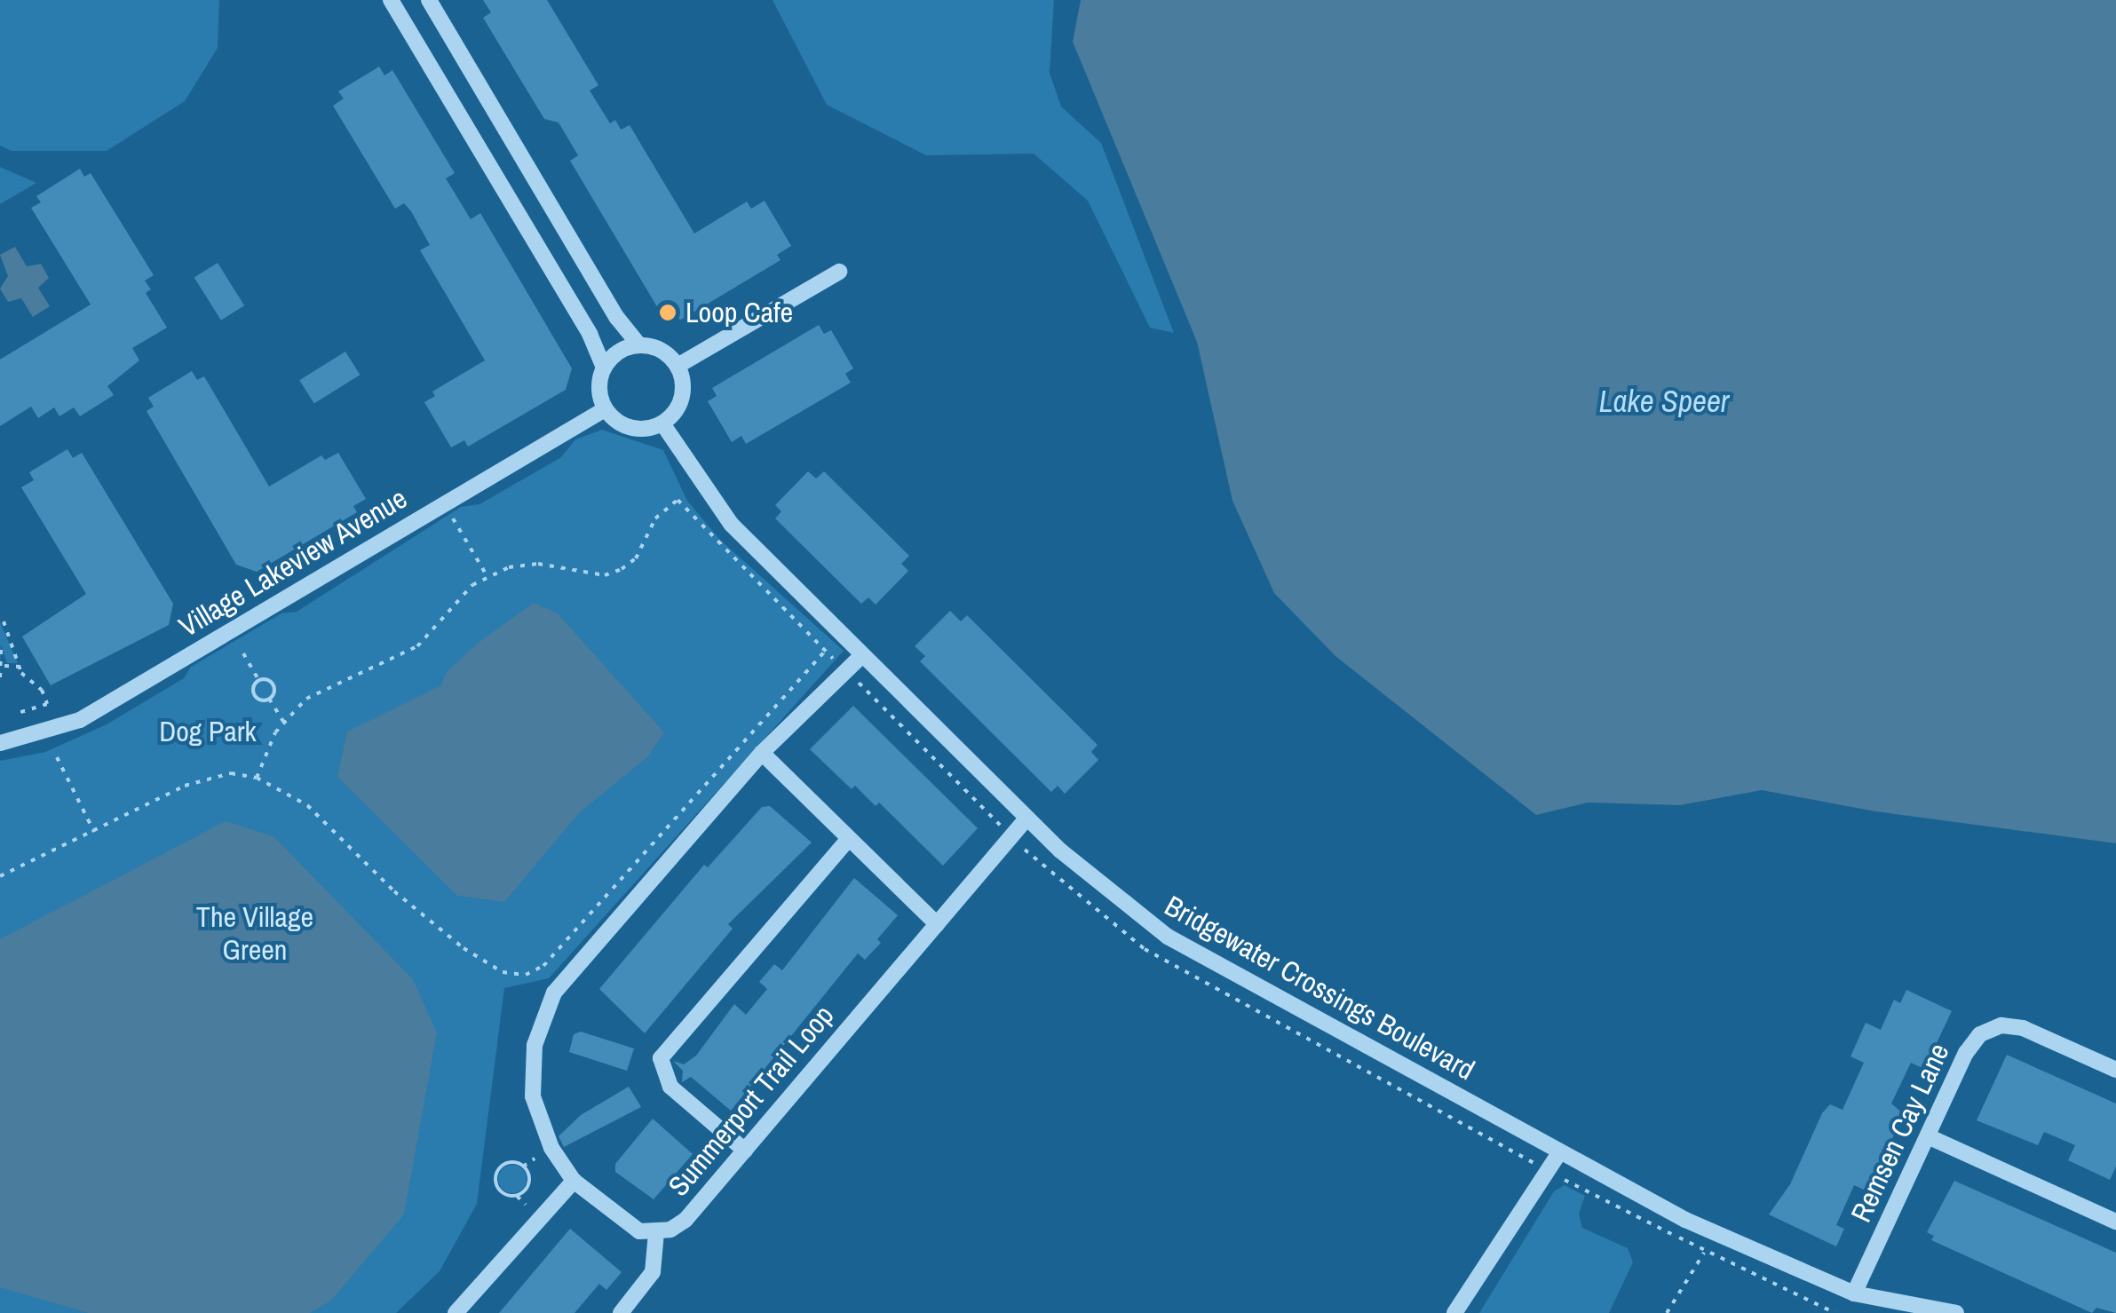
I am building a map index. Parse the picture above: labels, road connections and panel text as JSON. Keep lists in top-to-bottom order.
{
  "streets": {
    "street": [
      "Village Lakeview Avenue",
      "Bridgewater Crossings Boulevard",
      "Summerport Trail Loop",
      "Remsen Cay Lane"
    ]
  },
  "crossings": [
    ["Village Lakeview Avenue", "Bridgewater Crossings Boulevard"],
    ["Bridgewater Crossings Boulevard", "Summerport Trail Loop"],
    ["Bridgewater Crossings Boulevard", "Remsen Cay Lane"]
  ],
  "water": ["Lake Speer"],
  "parks": ["Dog Park", "The Village Green"],
  "places": ["Loop Cafe"]
}
